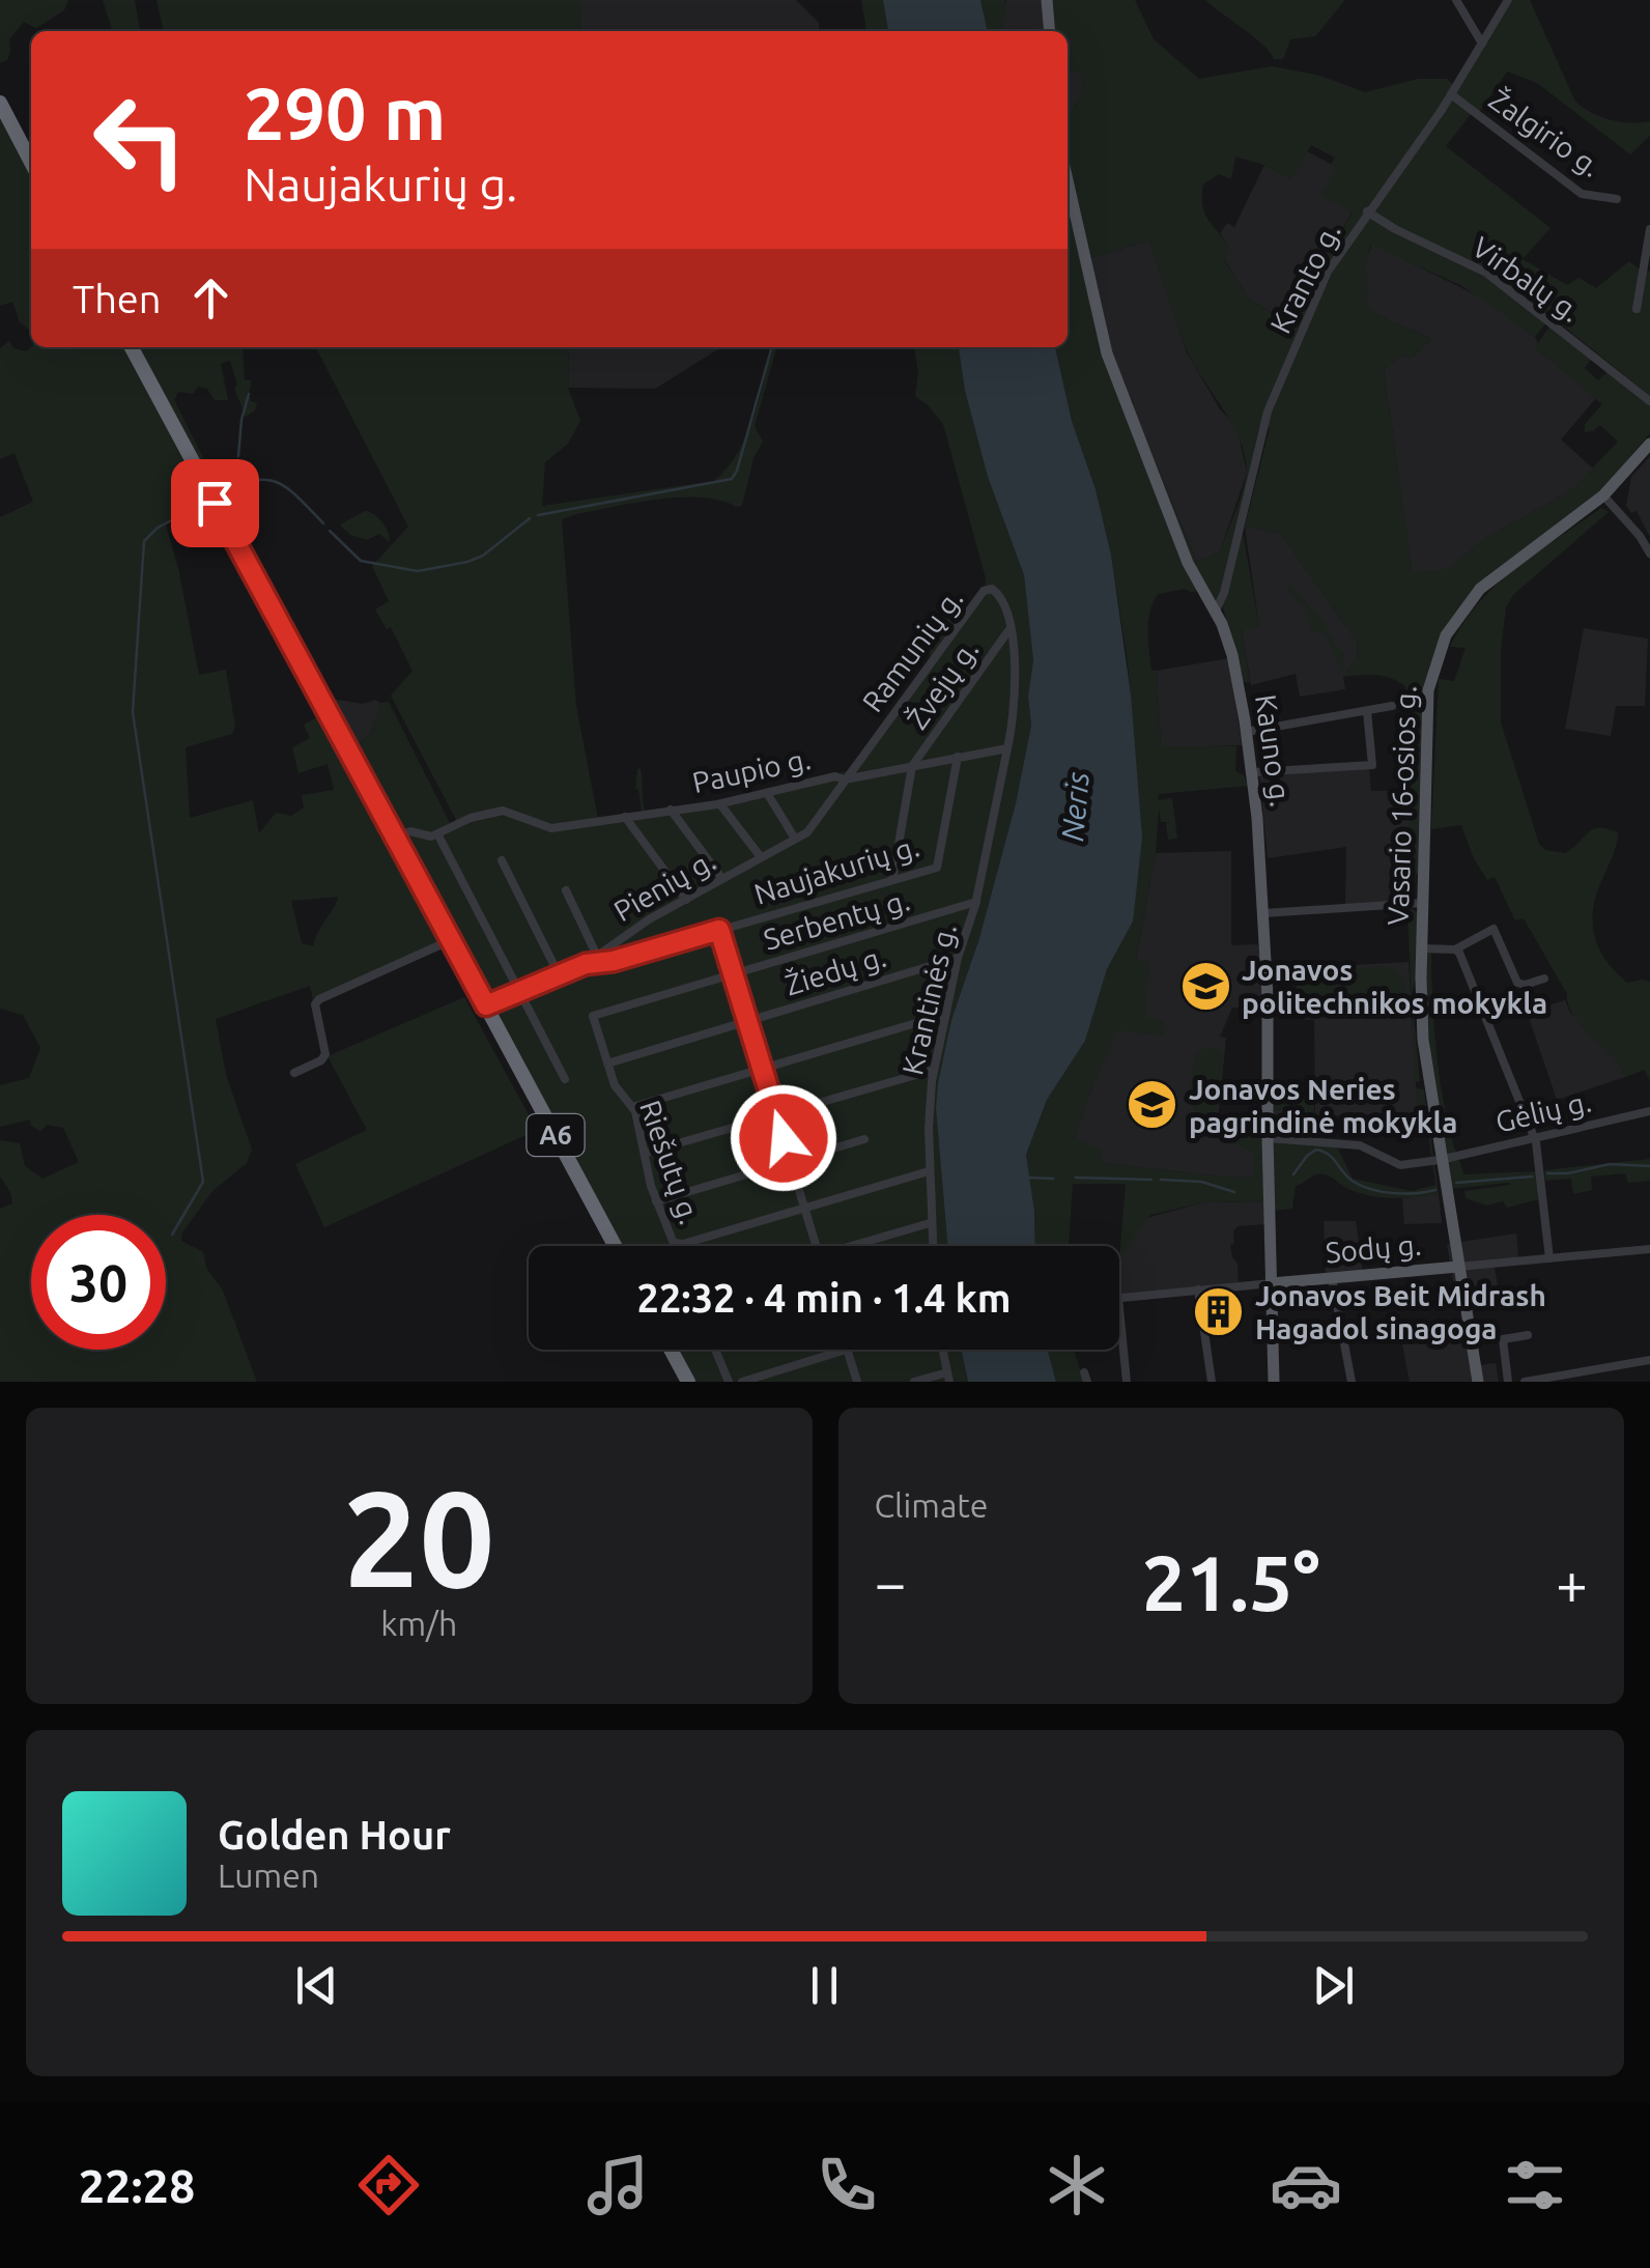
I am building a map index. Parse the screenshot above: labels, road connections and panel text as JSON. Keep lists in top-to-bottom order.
{
  "streets": {
    "highway": ["A6"],
    "main road": ["Kauno g.", "Vasario 16-osios g.", "Sodų g."],
    "street": [
      "Žalgirio g.",
      "Kranto g.",
      "Virbalų g.",
      "Ramunių g.",
      "Žvejų g.",
      "Paupio g.",
      "Naujakurių g.",
      "Pienių g.",
      "Serbentų g.",
      "Žiedų g.",
      "Krantinės g.",
      "Gėlių g.",
      "Riešutų g."
    ]
  },
  "crossings": [
    ["Žalgirio g.", "Kranto g."],
    ["Kranto g.", "Virbalų g."],
    ["Kranto g.", "Kauno g."],
    ["Ramunių g.", "Žvejų g."],
    ["Ramunių g.", "Paupio g."],
    ["Ramunių g.", "Pienių g."],
    ["Žvejų g.", "Paupio g."],
    ["Kauno g.", "Gėlių g."],
    ["Kauno g.", "Sodų g."],
    ["Paupio g.", "Naujakurių g."],
    ["Paupio g.", "Pienių g."],
    ["Paupio g.", "Krantinės g."],
    ["Paupio g.", "A6"],
    ["Vasario 16-osios g.", "Gėlių g."],
    ["Vasario 16-osios g.", "Sodų g."],
    ["Naujakurių g.", "Pienių g."],
    ["Pienių g.", "A6"],
    ["Serbentų g.", "Krantinės g."],
    ["Serbentų g.", "Riešutų g."],
    ["Žiedų g.", "Krantinės g."],
    ["Žiedų g.", "Riešutų g."]
  ],
  "water": ["Neris"],
  "places": {
    "school or university": ["Jonavos politechnikos mokykla", "Jonavos Neries pagrindinė mokykla"],
    "building": ["Jonavos Beit Midrash Hagadol sinagoga"]
  },
  "page": {
    "turn": ["290 m", "Naujakurių g."],
    "then": "Then",
    "limit": "30",
    "trip": "22:32 · 4 min · 1.4 km",
    "tile": [
      ["20", "km/h"],
      "Climate"
    ],
    "heat": ["−", "21.5°", "+"],
    "song": ["Golden Hour", "Lumen"],
    "tabs": "22:28"
  }
}
